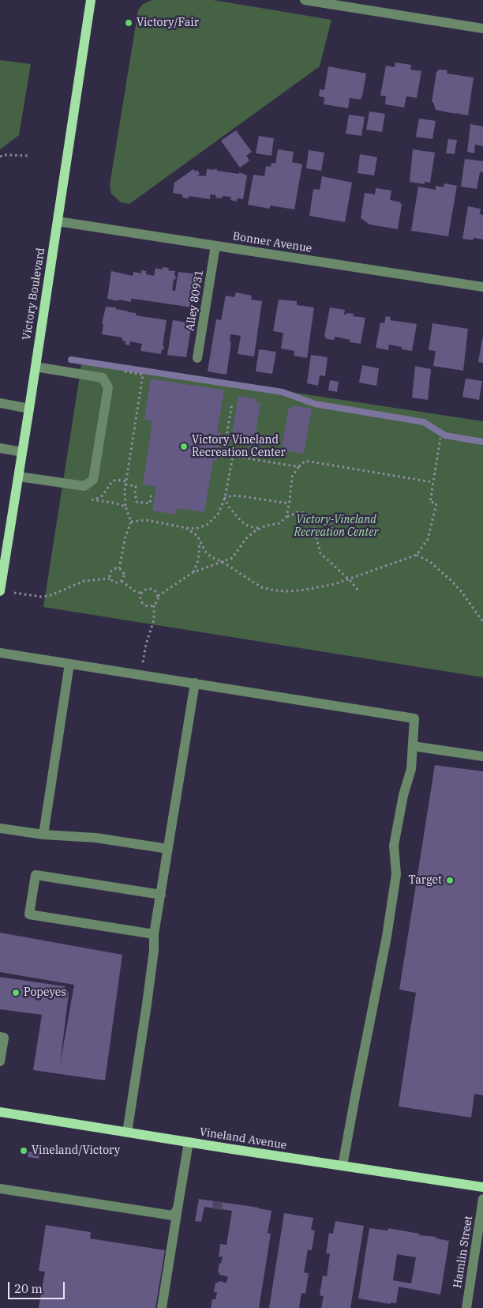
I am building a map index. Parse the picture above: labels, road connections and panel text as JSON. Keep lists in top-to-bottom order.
{
  "streets": {
    "main road": ["Victory Boulevard", "Vineland Avenue"],
    "street": ["Bonner Avenue", "Alley 80931", "Hamlin Street"]
  },
  "crossings": [
    ["Bonner Avenue", "Victory Boulevard"],
    ["Bonner Avenue", "Alley 80931"]
  ],
  "parks": ["Victory-Vineland Recreation Center"],
  "places": [
    "Victory/Fair",
    "Victory Vineland Recreation Center",
    "Target",
    "Popeyes",
    "Vineland/Victory"
  ],
  "scale_bar": "20 m"
}
